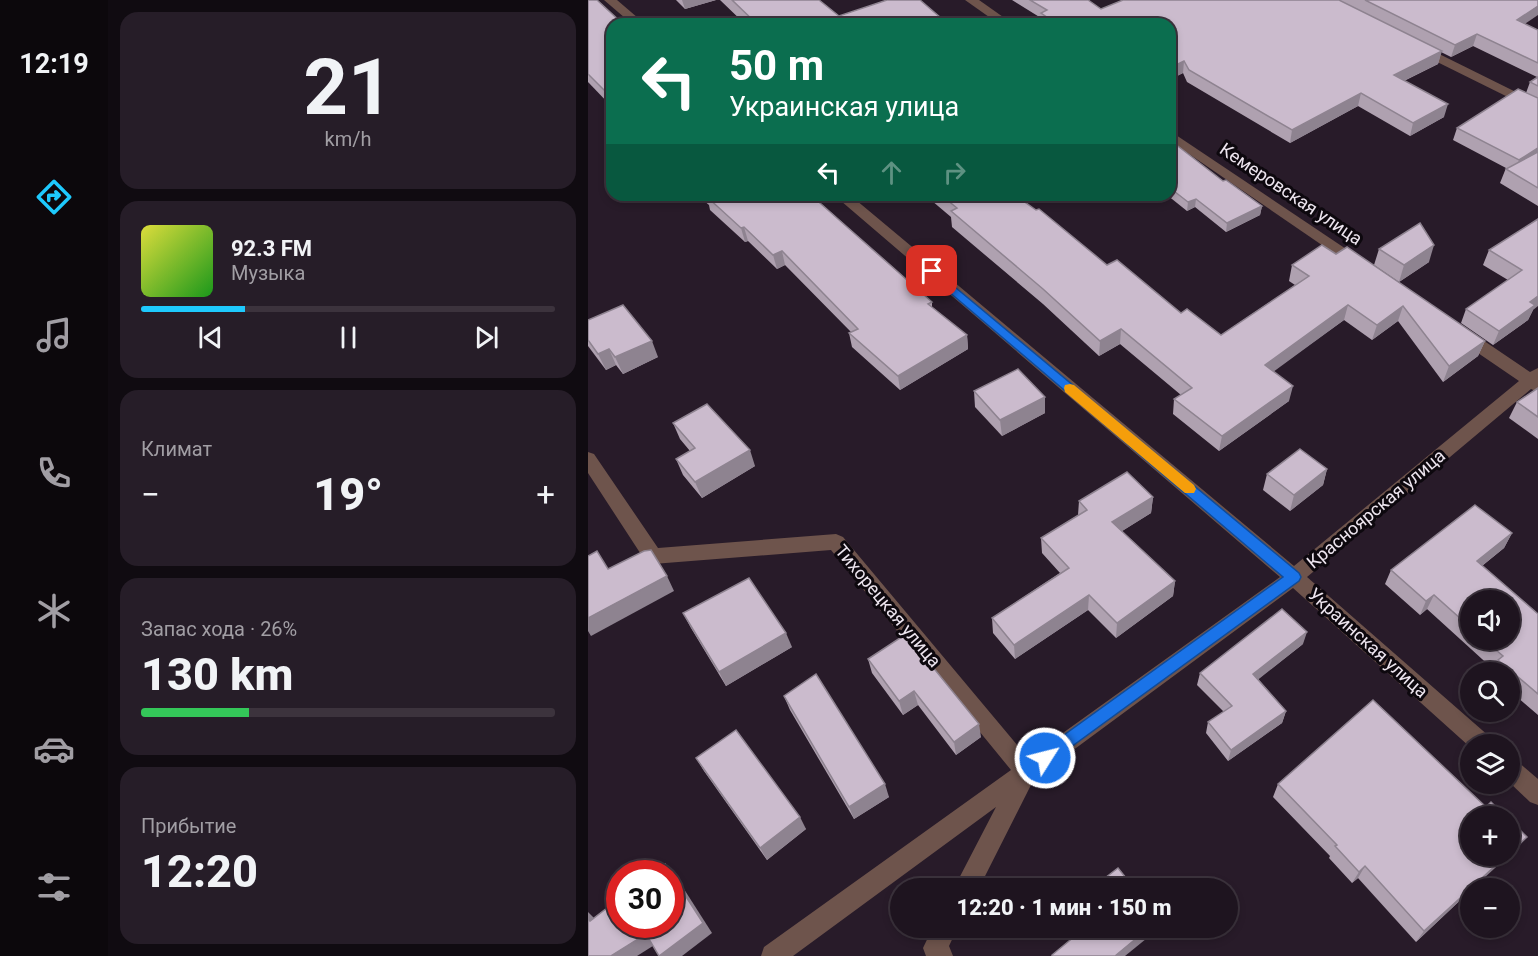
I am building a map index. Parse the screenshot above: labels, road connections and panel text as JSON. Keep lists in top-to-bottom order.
{
  "streets": {
    "street": [
      "Кемеровская улица",
      "Красноярская улица",
      "Тихорецкая улица",
      "Украинская улица"
    ]
  },
  "crossings": [
    ["Красноярская улица", "Тихорецкая улица"],
    ["Красноярская улица", "Украинская улица"]
  ],
  "page": {
    "tabs": "12:19",
    "tile": [
      ["21", "km/h"],
      "Климат",
      ["Запас хода · 26%", "130 km"],
      ["Прибытие", "12:20"]
    ],
    "turn": ["50 m", "Украинская улица"],
    "song": ["92.3 FM", "Музыка"],
    "heat": ["−", "19°", "+"],
    "map_buttons": ["+", "−"],
    "limit": "30",
    "trip": "12:20 · 1 мин · 150 m"
  }
}
